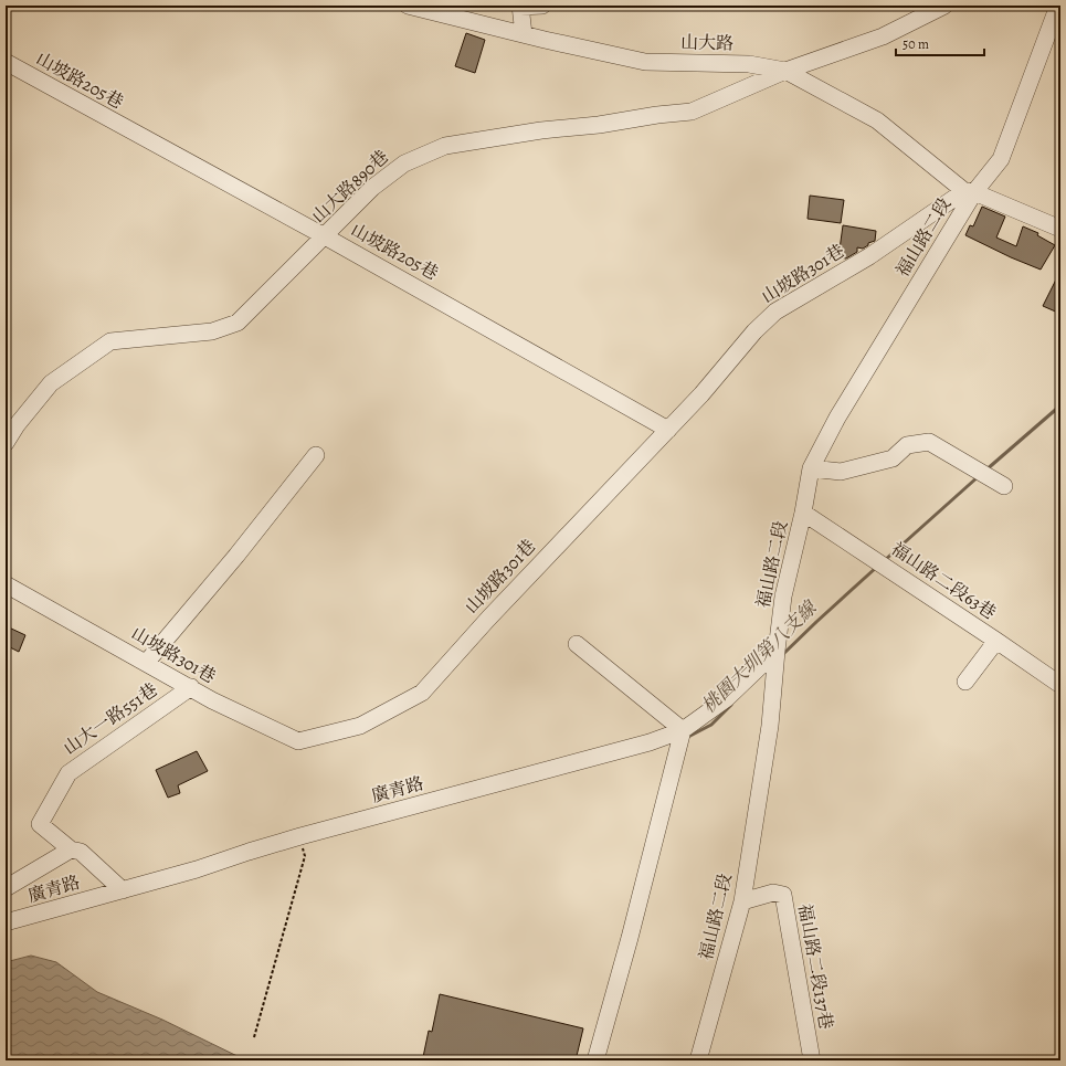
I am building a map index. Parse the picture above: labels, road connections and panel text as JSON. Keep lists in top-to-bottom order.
{
  "streets": {
    "street": [
      "山大路",
      "山坡路205巷",
      "山大路890巷",
      "福山路二段",
      "山坡路301巷",
      "福山路二段63巷",
      "山大一路551巷",
      "廣青路",
      "福山路二段137巷"
    ]
  },
  "crossings": [
    ["山大路", "山大路890巷"],
    ["山大路", "福山路二段"],
    ["山大路", "山坡路301巷"],
    ["山坡路205巷", "山大路890巷"],
    ["山坡路205巷", "山坡路301巷"],
    ["福山路二段", "山坡路301巷"],
    ["福山路二段", "福山路二段63巷"],
    ["福山路二段", "廣青路"],
    ["福山路二段", "福山路二段137巷"],
    ["山坡路301巷", "山大一路551巷"],
    ["山大一路551巷", "廣青路"]
  ],
  "water": ["桃園大圳第八支線"],
  "scale_bar": "50 m"
}
